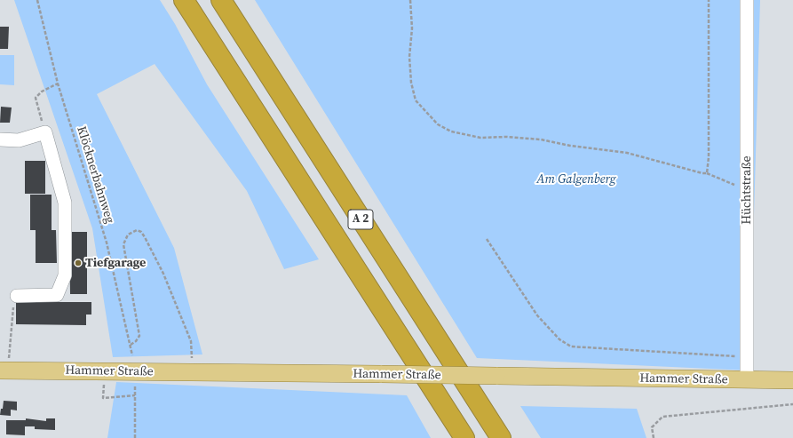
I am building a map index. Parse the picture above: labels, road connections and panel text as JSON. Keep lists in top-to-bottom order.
{
  "streets": {
    "highway": ["A 2"],
    "main road": ["Hammer Straße"],
    "street": ["Hüchtstraße"],
    "path": ["Klöcknerbahnweg"]
  },
  "crossings": [
    ["Hüchtstraße", "Hammer Straße"]
  ],
  "parks": ["Am Galgenberg"],
  "places": ["Tiefgarage"]
}
